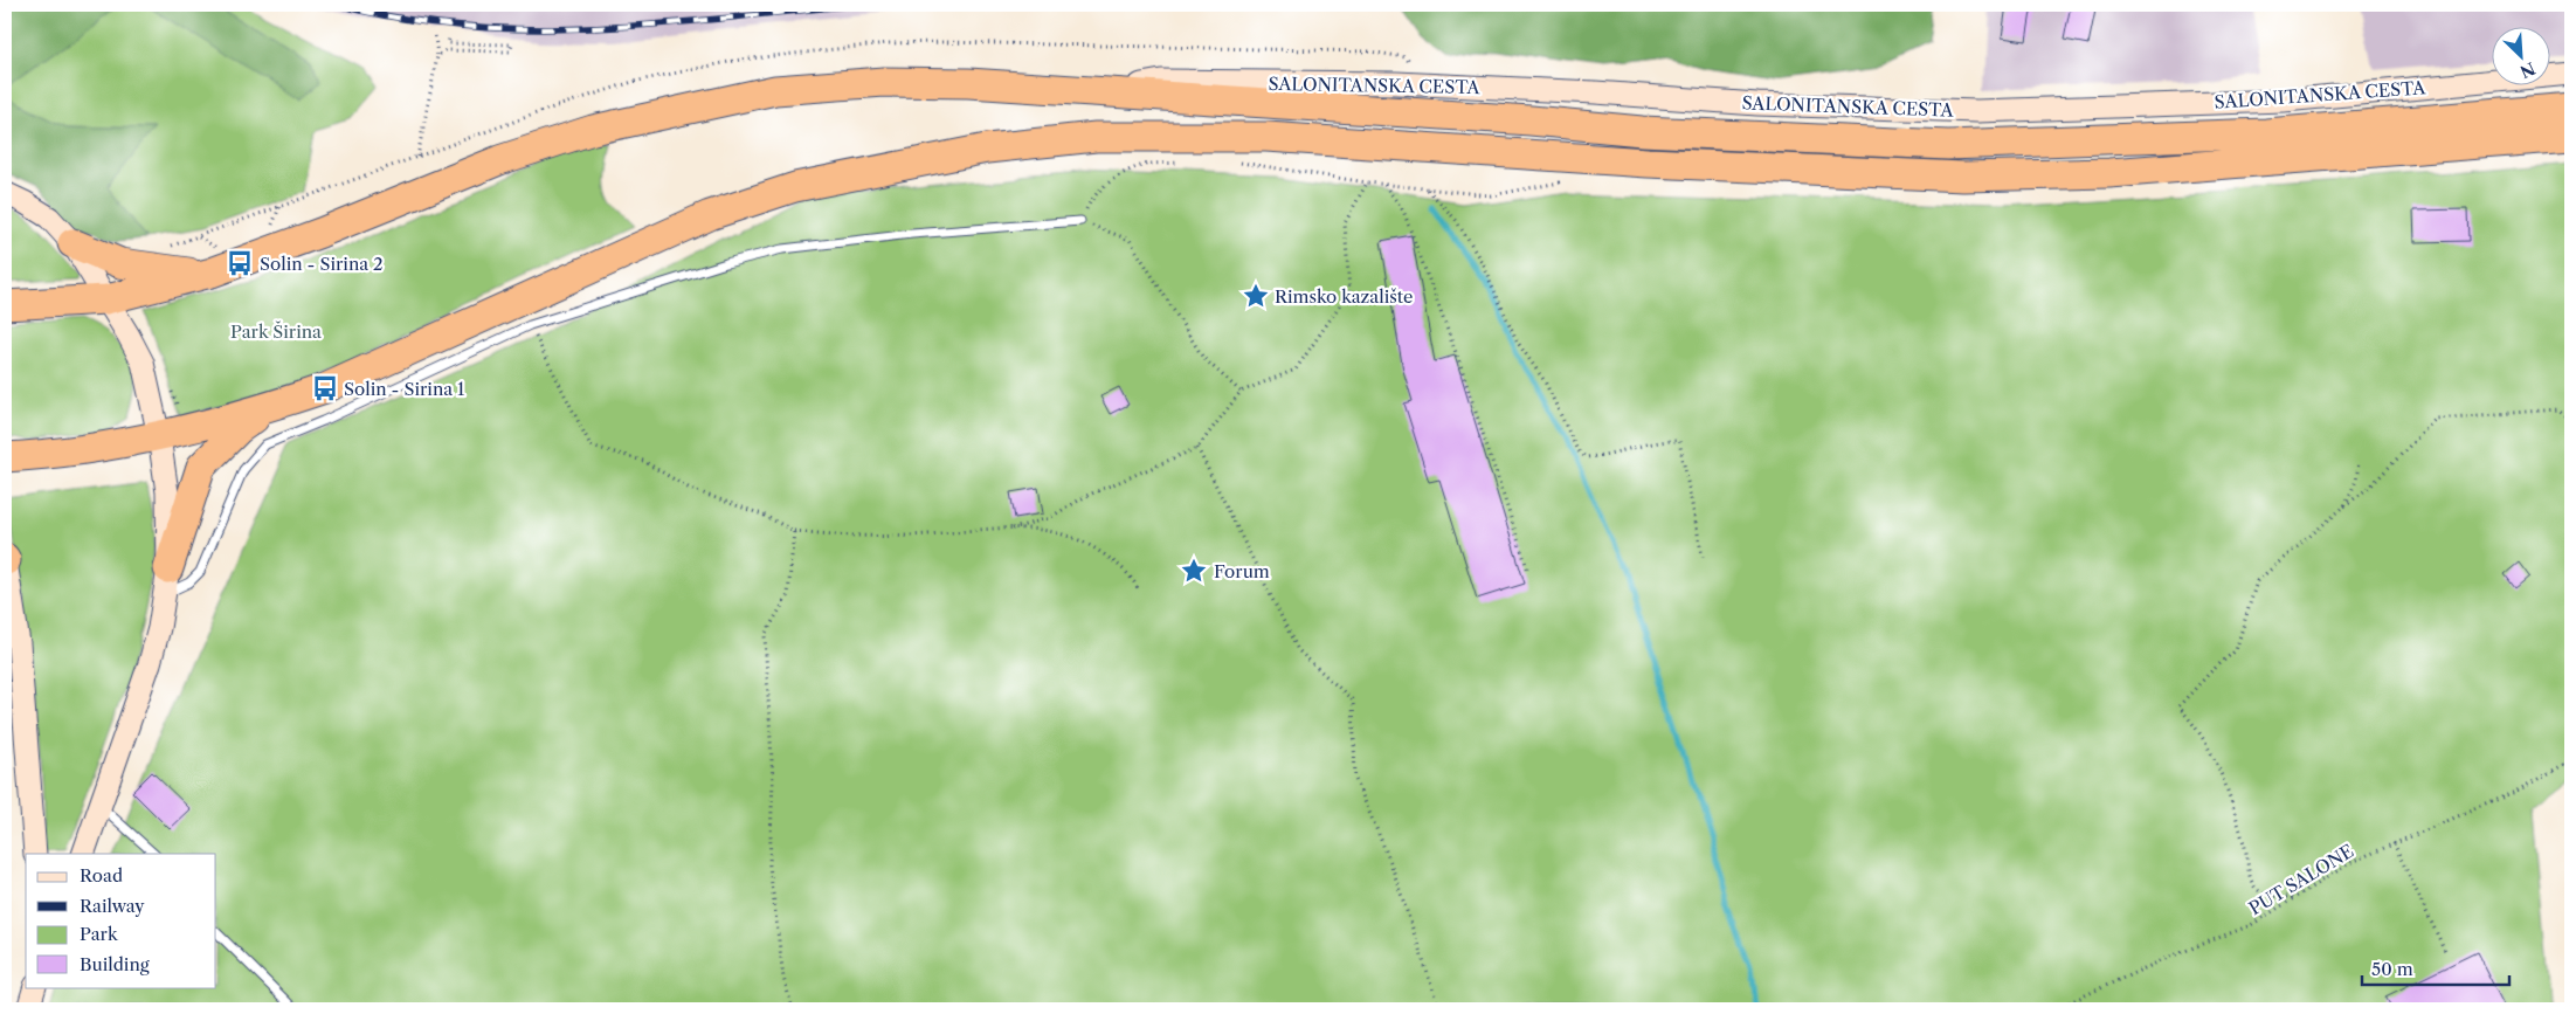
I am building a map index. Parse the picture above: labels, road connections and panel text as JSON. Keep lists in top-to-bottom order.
{
  "streets": {
    "main road": ["SALONITANSKA CESTA"],
    "path": ["PUT SALONE"]
  },
  "parks": ["Park Širina"],
  "places": {
    "bus stop": ["Solin - Sirina 2", "Solin - Sirina 1"],
    "place": ["Rimsko kazalište", "Forum"]
  },
  "legend": [
    "Road",
    "Railway",
    "Park",
    "Building"
  ],
  "scale_bar": "50 m",
  "north": "bottom right"
}
